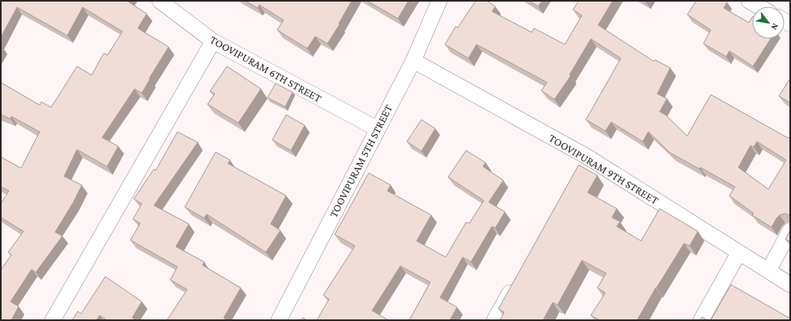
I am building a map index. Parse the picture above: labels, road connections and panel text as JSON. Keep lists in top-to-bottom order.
{
  "streets": {
    "street": ["TOOVIPURAM 6TH STREET", "TOOVIPURAM 5TH STREET", "TOOVIPURAM 9TH STREET"]
  },
  "crossings": [
    ["TOOVIPURAM 6TH STREET", "TOOVIPURAM 5TH STREET"],
    ["TOOVIPURAM 5TH STREET", "TOOVIPURAM 9TH STREET"]
  ],
  "north": "bottom right"
}
